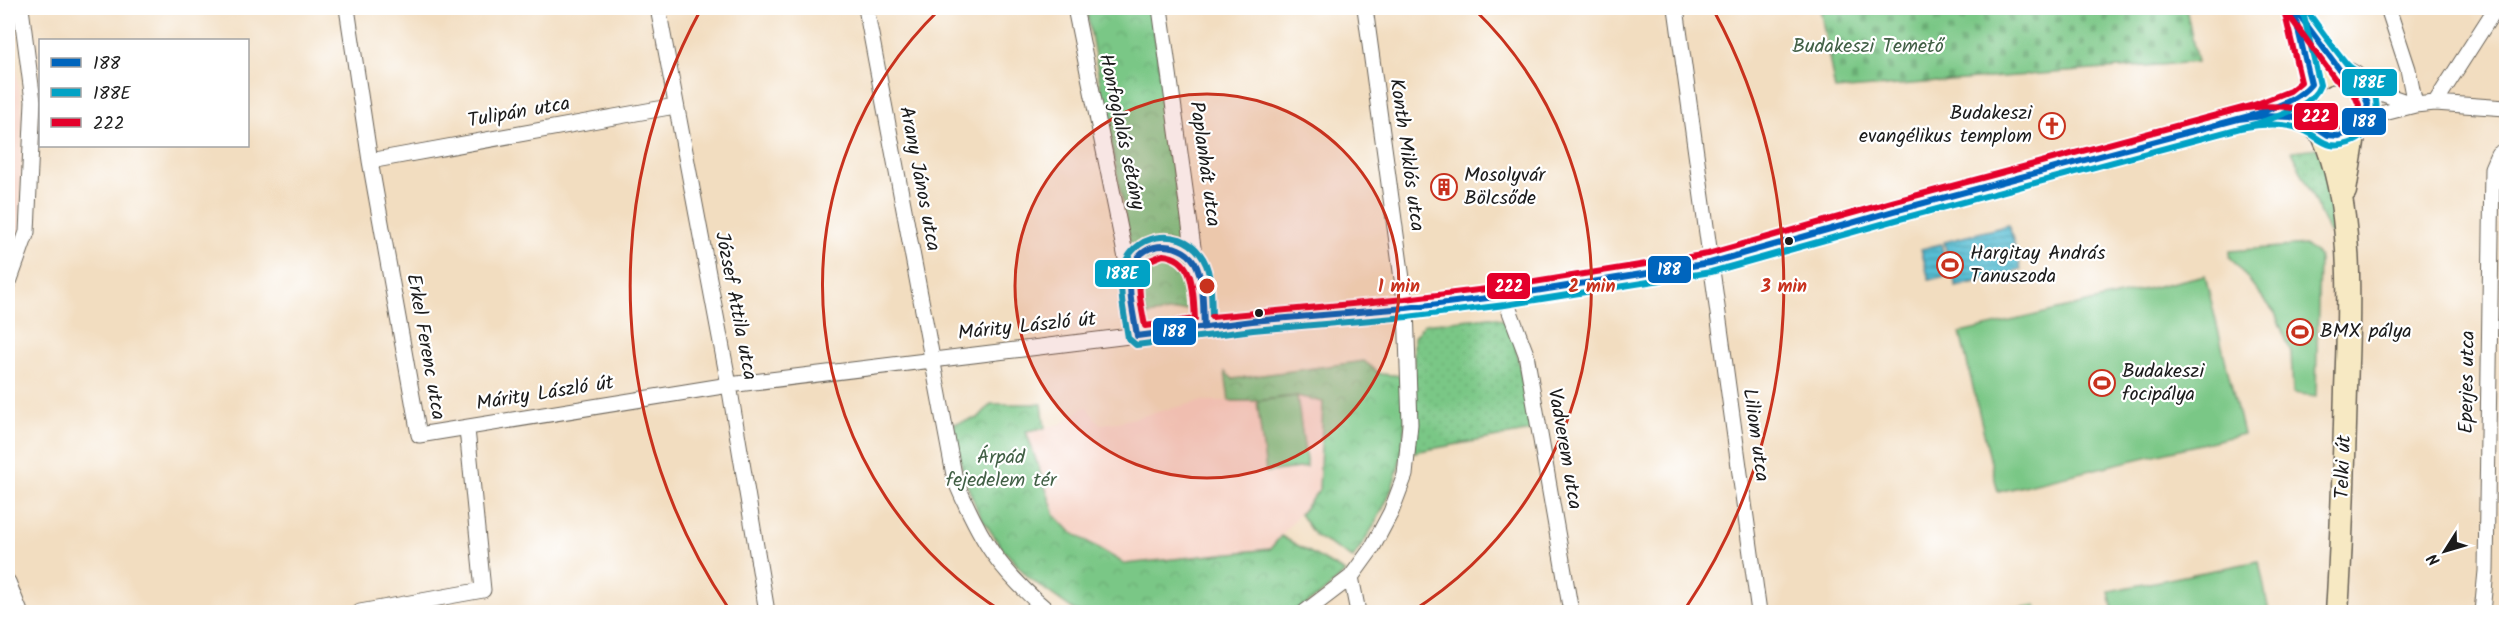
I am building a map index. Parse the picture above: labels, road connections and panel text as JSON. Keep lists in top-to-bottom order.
{
  "streets": {
    "main road": ["Telki út"],
    "street": [
      "Tulipán utca",
      "Honfoglalás sétány",
      "Konth Miklós utca",
      "Paplanhát utca",
      "Arany János utca",
      "József Attila utca",
      "Márity László út",
      "Erkel Ferenc utca",
      "Eperjes utca",
      "Liliom utca",
      "Vadverem utca"
    ]
  },
  "crossings": [
    ["Tulipán utca", "József Attila utca"],
    ["Tulipán utca", "Erkel Ferenc utca"],
    ["Honfoglalás sétány", "Márity László út"],
    ["Konth Miklós utca", "Márity László út"],
    ["Paplanhát utca", "Márity László út"],
    ["Arany János utca", "Márity László út"],
    ["József Attila utca", "Márity László út"],
    ["Márity László út", "Erkel Ferenc utca"],
    ["Márity László út", "Liliom utca"],
    ["Márity László út", "Vadverem utca"]
  ],
  "parks": ["Budakeszi Temető", "Árpád fejedelem tér"],
  "places": {
    "church": ["Budakeszi evangélikus templom"],
    "building": ["Mosolyvár Bölcsőde"],
    "sports": ["Hargitay András Tanuszoda", "BMX pálya", "Budakeszi focipálya"]
  },
  "lines": ["transit line 188", "transit line 188E", "transit line 222"],
  "legend": ["188", "188E", "222"],
  "north": "bottom left",
  "rings": ["1 min", "2 min", "3 min"]
}
